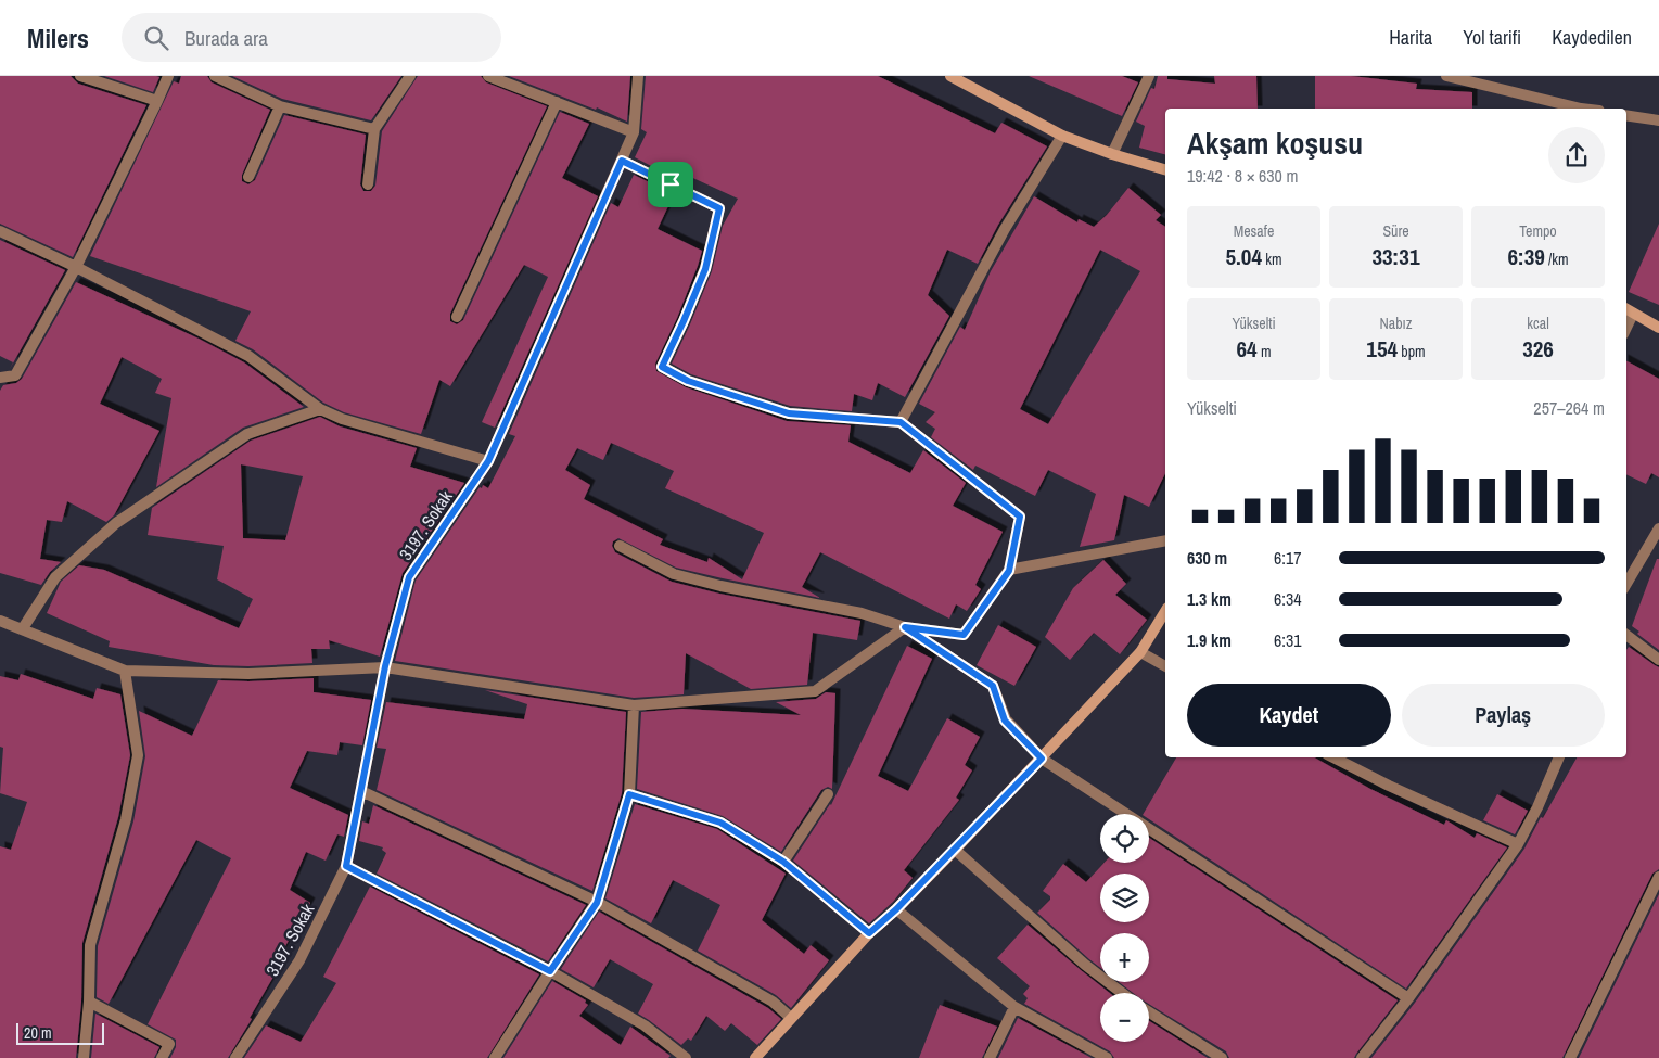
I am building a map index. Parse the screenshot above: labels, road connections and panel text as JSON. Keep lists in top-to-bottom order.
{
  "streets": {
    "street": ["3197. Sokak"]
  },
  "scale_bar": "20 m",
  "page": {
    "header": "Milers",
    "search": "Burada ara",
    "nav": ["Harita", "Yol tarifi", "Kaydedilen"],
    "heading": ["Akşam koşusu", "19:42 · 8 × 630 m"],
    "stats": [
      ["Mesafe", "5.04 km"],
      ["Süre", "33:31"],
      ["Tempo", "6:39 /km"],
      ["Yükselti", "64 m"],
      ["Nabız", "154 bpm"],
      ["kcal", "326"]
    ],
    "chart": ["Yükselti", "257–264 m"],
    "list": [
      {
        "name": "630 m",
        "note": "6:17"
      },
      {
        "name": "1.3 km",
        "note": "6:34"
      },
      {
        "name": "1.9 km",
        "note": "6:31"
      }
    ],
    "buttons": ["Kaydet", "Paylaş"],
    "map_buttons": ["+", "−"],
    "scale": "20 m"
  }
}
